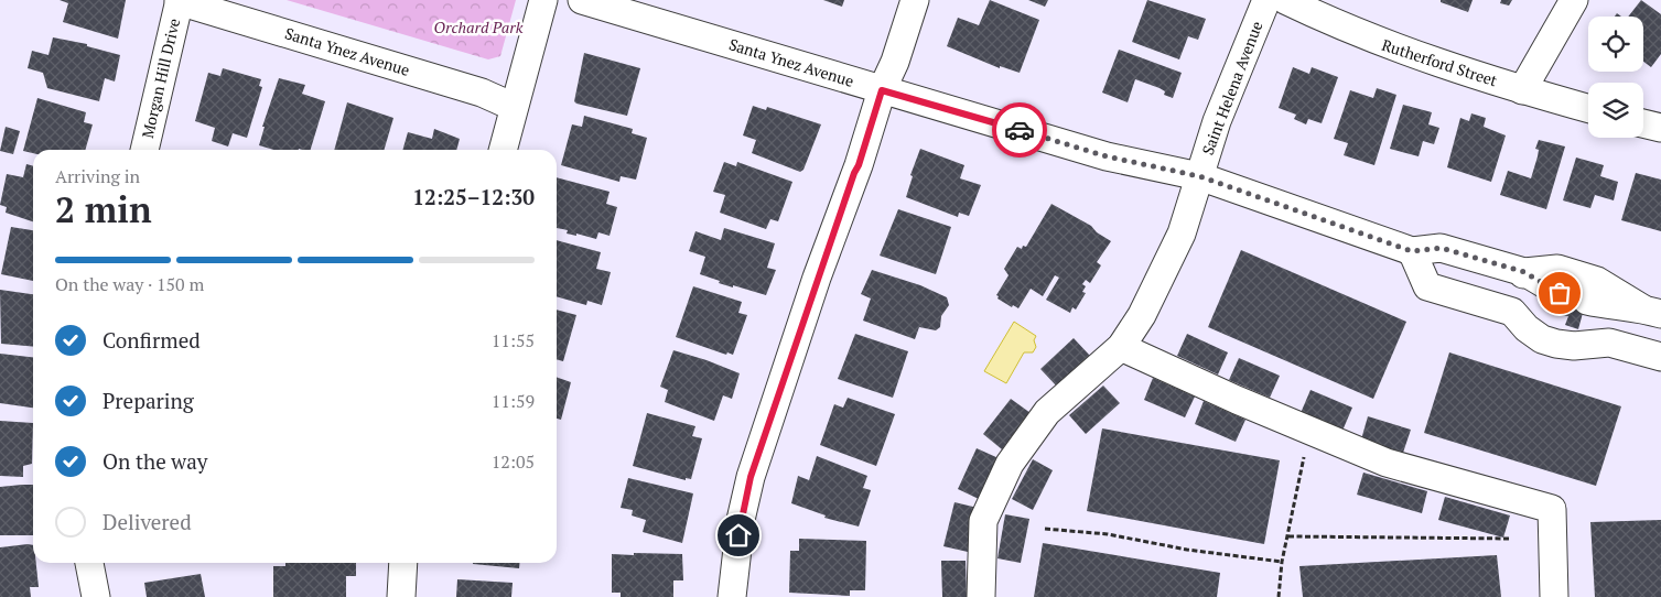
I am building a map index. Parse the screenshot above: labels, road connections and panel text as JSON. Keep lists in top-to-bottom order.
{
  "streets": {
    "street": [
      "Santa Ynez Avenue",
      "Rutherford Street",
      "Morgan Hill Drive",
      "Saint Helena Avenue"
    ]
  },
  "crossings": [
    ["Santa Ynez Avenue", "Morgan Hill Drive"],
    ["Santa Ynez Avenue", "Saint Helena Avenue"]
  ],
  "parks": ["Orchard Park"],
  "page": {
    "heading": ["2 min", "Arriving in", "12:25–12:30"],
    "bar": "On the way · 150 m",
    "list": [
      ["Confirmed", "11:55"],
      ["Preparing", "11:59"],
      ["On the way", "12:05"],
      "Delivered"
    ]
  }
}
